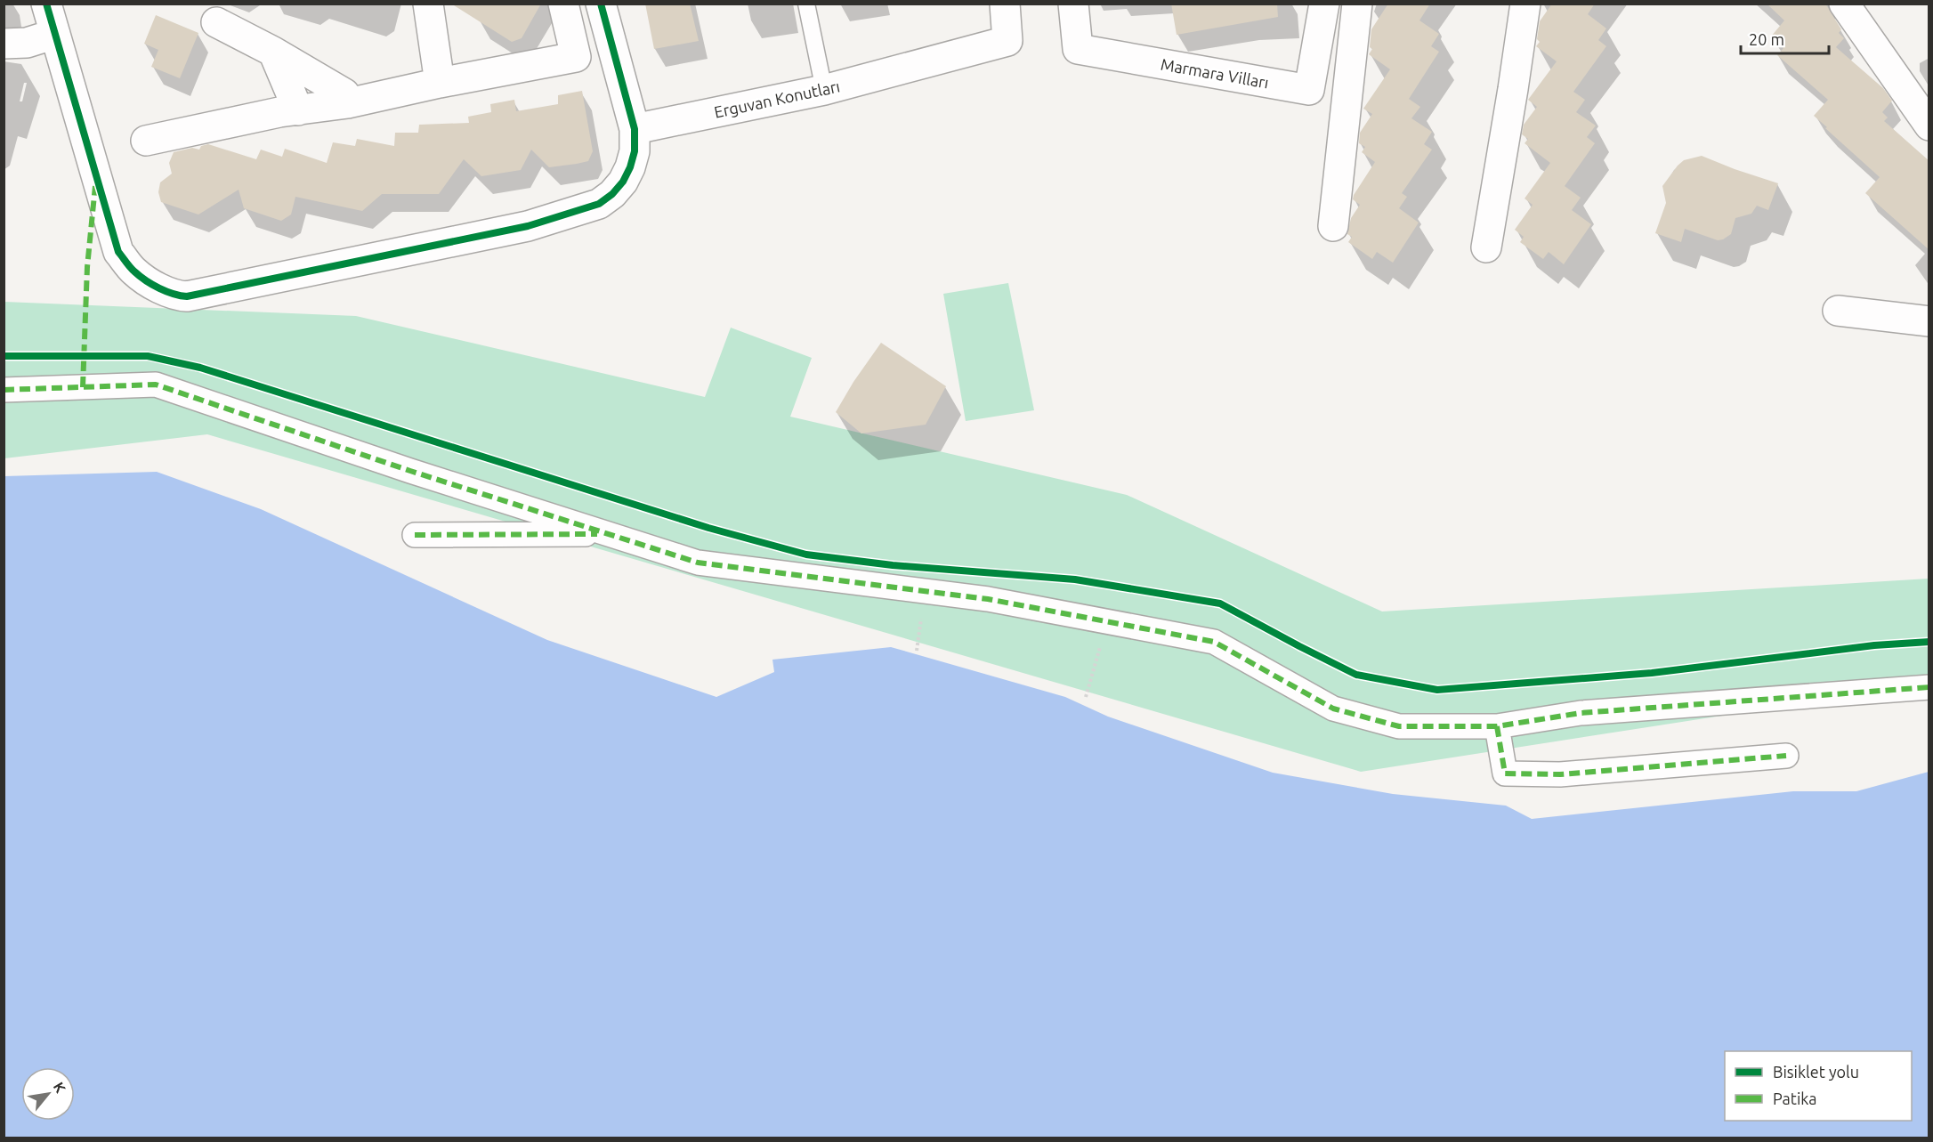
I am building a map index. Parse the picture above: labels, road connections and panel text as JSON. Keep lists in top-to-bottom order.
{
  "streets": {
    "street": ["Marmara Vilları", "Erguvan Konutları"]
  },
  "legend": ["Bisiklet yolu", "Patika"],
  "scale_bar": "20 m",
  "north": "top right"
}
